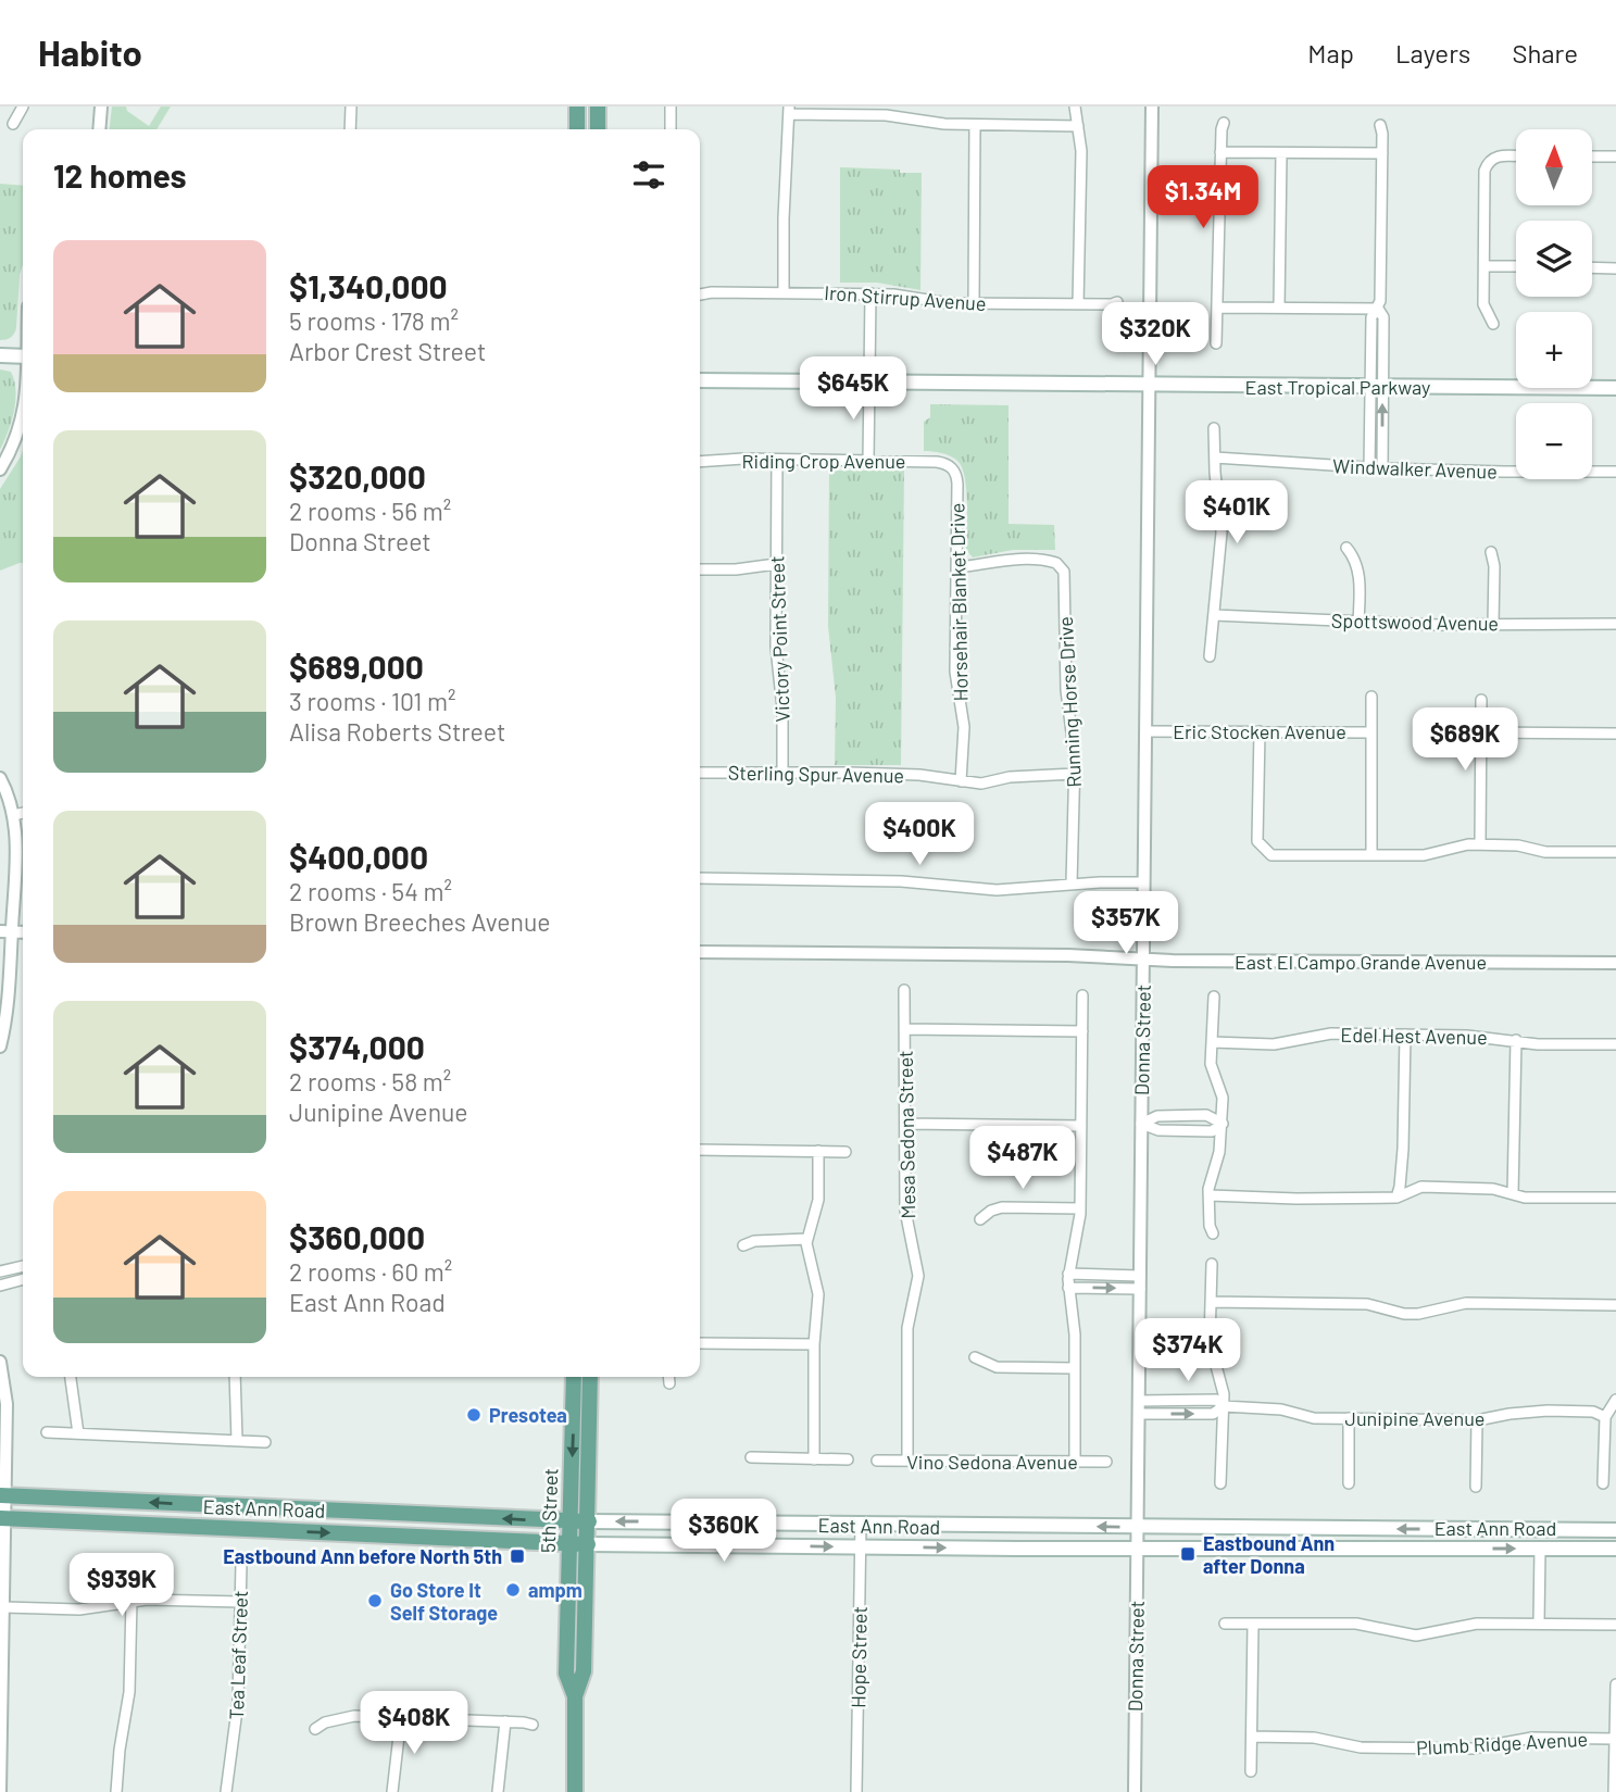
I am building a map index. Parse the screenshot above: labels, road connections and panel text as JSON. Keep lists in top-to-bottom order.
{
  "streets": {
    "main road": ["East Tropical Parkway", "East Ann Road", "5th Street"],
    "street": [
      "Iron Stirrup Avenue",
      "Riding Crop Avenue",
      "Windwalker Avenue",
      "Horsehair Blanket Drive",
      "Spottswood Avenue",
      "Victory Point Street",
      "Running Horse Drive",
      "Eric Stocken Avenue",
      "Sterling Spur Avenue",
      "East El Campo Grande Avenue",
      "Edel Hest Avenue",
      "Donna Street",
      "Mesa Sedona Street",
      "Junipine Avenue",
      "Vino Sedona Avenue",
      "Tea Leaf Street",
      "Hope Street",
      "Plumb Ridge Avenue"
    ]
  },
  "crossings": [
    ["East Tropical Parkway", "Donna Street"],
    ["Riding Crop Avenue", "Horsehair Blanket Drive"],
    ["Riding Crop Avenue", "Victory Point Street"],
    ["Horsehair Blanket Drive", "Running Horse Drive"],
    ["Horsehair Blanket Drive", "Sterling Spur Avenue"],
    ["Victory Point Street", "Sterling Spur Avenue"],
    ["Running Horse Drive", "Sterling Spur Avenue"],
    ["Eric Stocken Avenue", "Donna Street"],
    ["East El Campo Grande Avenue", "Donna Street"],
    ["Donna Street", "Junipine Avenue"],
    ["Donna Street", "East Ann Road"],
    ["Mesa Sedona Street", "Vino Sedona Avenue"],
    ["East Ann Road", "5th Street"],
    ["East Ann Road", "Hope Street"]
  ],
  "places": {
    "other": ["Presotea", "ampm", "Go Store It Self Storage"],
    "transit": ["Eastbound Ann after Donna", "Eastbound Ann before North 5th"]
  },
  "north": "top",
  "page": {
    "header": "Habito",
    "nav": ["Map", "Layers", "Share"],
    "map_buttons": ["+", "−"],
    "heading": "12 homes",
    "price": [
      "$1.34M",
      "$320K",
      "$645K",
      "$401K",
      "$689K",
      "$400K",
      "$357K",
      "$487K",
      "$374K",
      "$360K",
      "$939K",
      "$408K"
    ],
    "list": [
      {
        "name": "$1,340,000",
        "note": "5 rooms · 178 m² · Arbor Crest Street"
      },
      {
        "name": "$320,000",
        "note": "2 rooms · 56 m² · Donna Street"
      },
      {
        "name": "$689,000",
        "note": "3 rooms · 101 m² · Alisa Roberts Street"
      },
      {
        "name": "$400,000",
        "note": "2 rooms · 54 m² · Brown Breeches Avenue"
      },
      {
        "name": "$374,000",
        "note": "2 rooms · 58 m² · Junipine Avenue"
      },
      {
        "name": "$360,000",
        "note": "2 rooms · 60 m² · East Ann Road"
      }
    ]
  }
}
